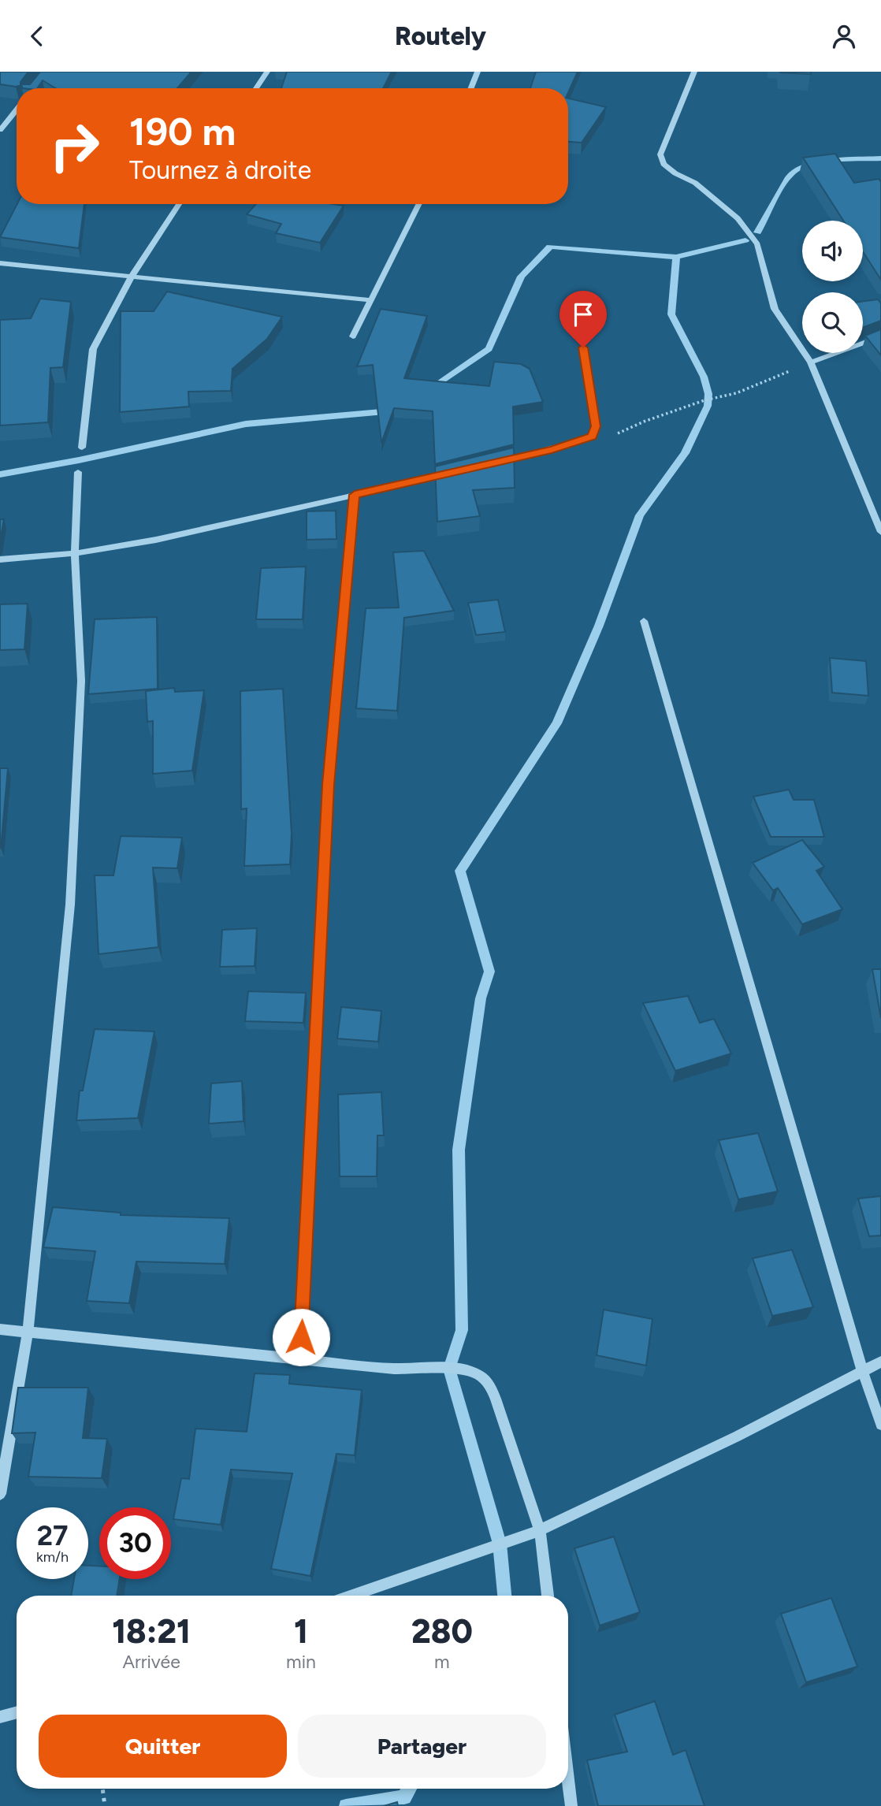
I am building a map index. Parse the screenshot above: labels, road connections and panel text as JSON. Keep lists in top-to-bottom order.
{
  "page": {
    "header": "Routely",
    "turn": ["190 m", "Tournez à droite"],
    "speed": "27 km/h",
    "limit": "30",
    "eta": [
      "18:21",
      "Arrivée",
      "1",
      "min",
      "280",
      "m"
    ],
    "buttons": ["Quitter", "Partager"]
  }
}
